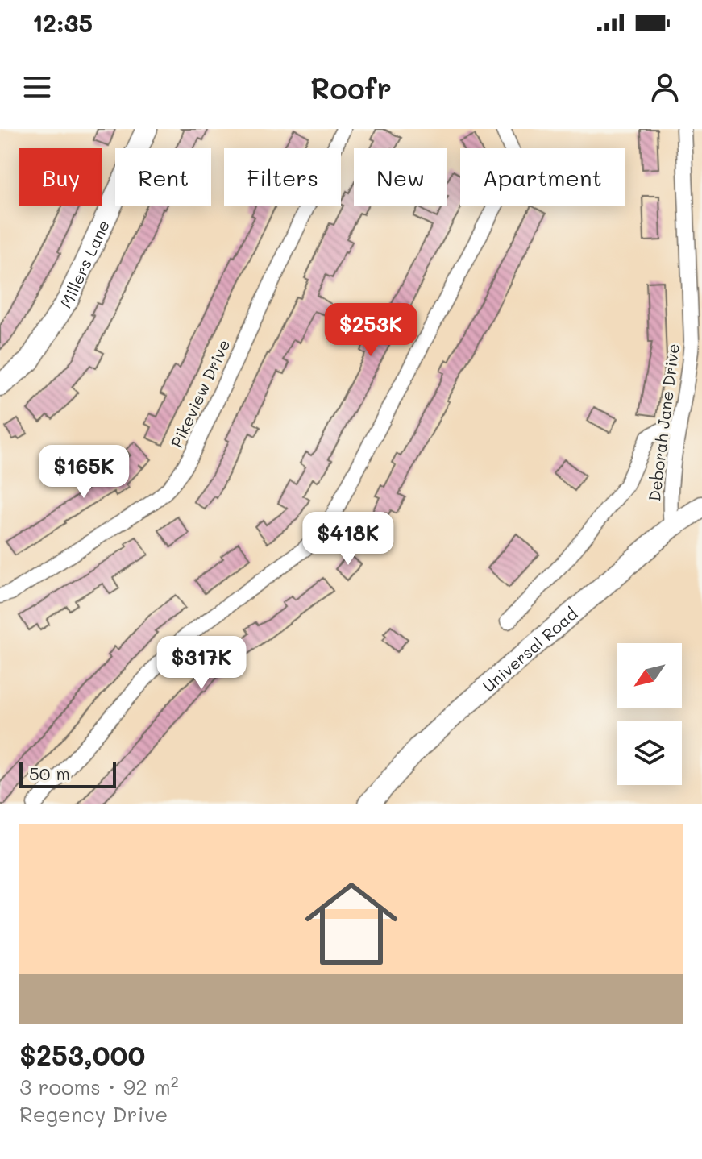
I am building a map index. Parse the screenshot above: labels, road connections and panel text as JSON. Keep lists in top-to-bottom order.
{
  "streets": {
    "street": [
      "Millers Lane",
      "Pikeview Drive",
      "Deborah Jane Drive",
      "Universal Road"
    ]
  },
  "crossings": [
    ["Deborah Jane Drive", "Universal Road"]
  ],
  "scale_bar": "50 m",
  "north": "bottom left",
  "page": {
    "status": "12:35",
    "header": "Roofr",
    "chip": [
      "Buy",
      "Rent",
      "Filters",
      "New",
      "Apartment"
    ],
    "price": [
      "$253K",
      "$165K",
      "$418K",
      "$317K"
    ],
    "scale": "50 m",
    "list": [
      {
        "name": "$253,000",
        "note": "3 rooms · 92 m² · Regency Drive"
      }
    ]
  }
}
